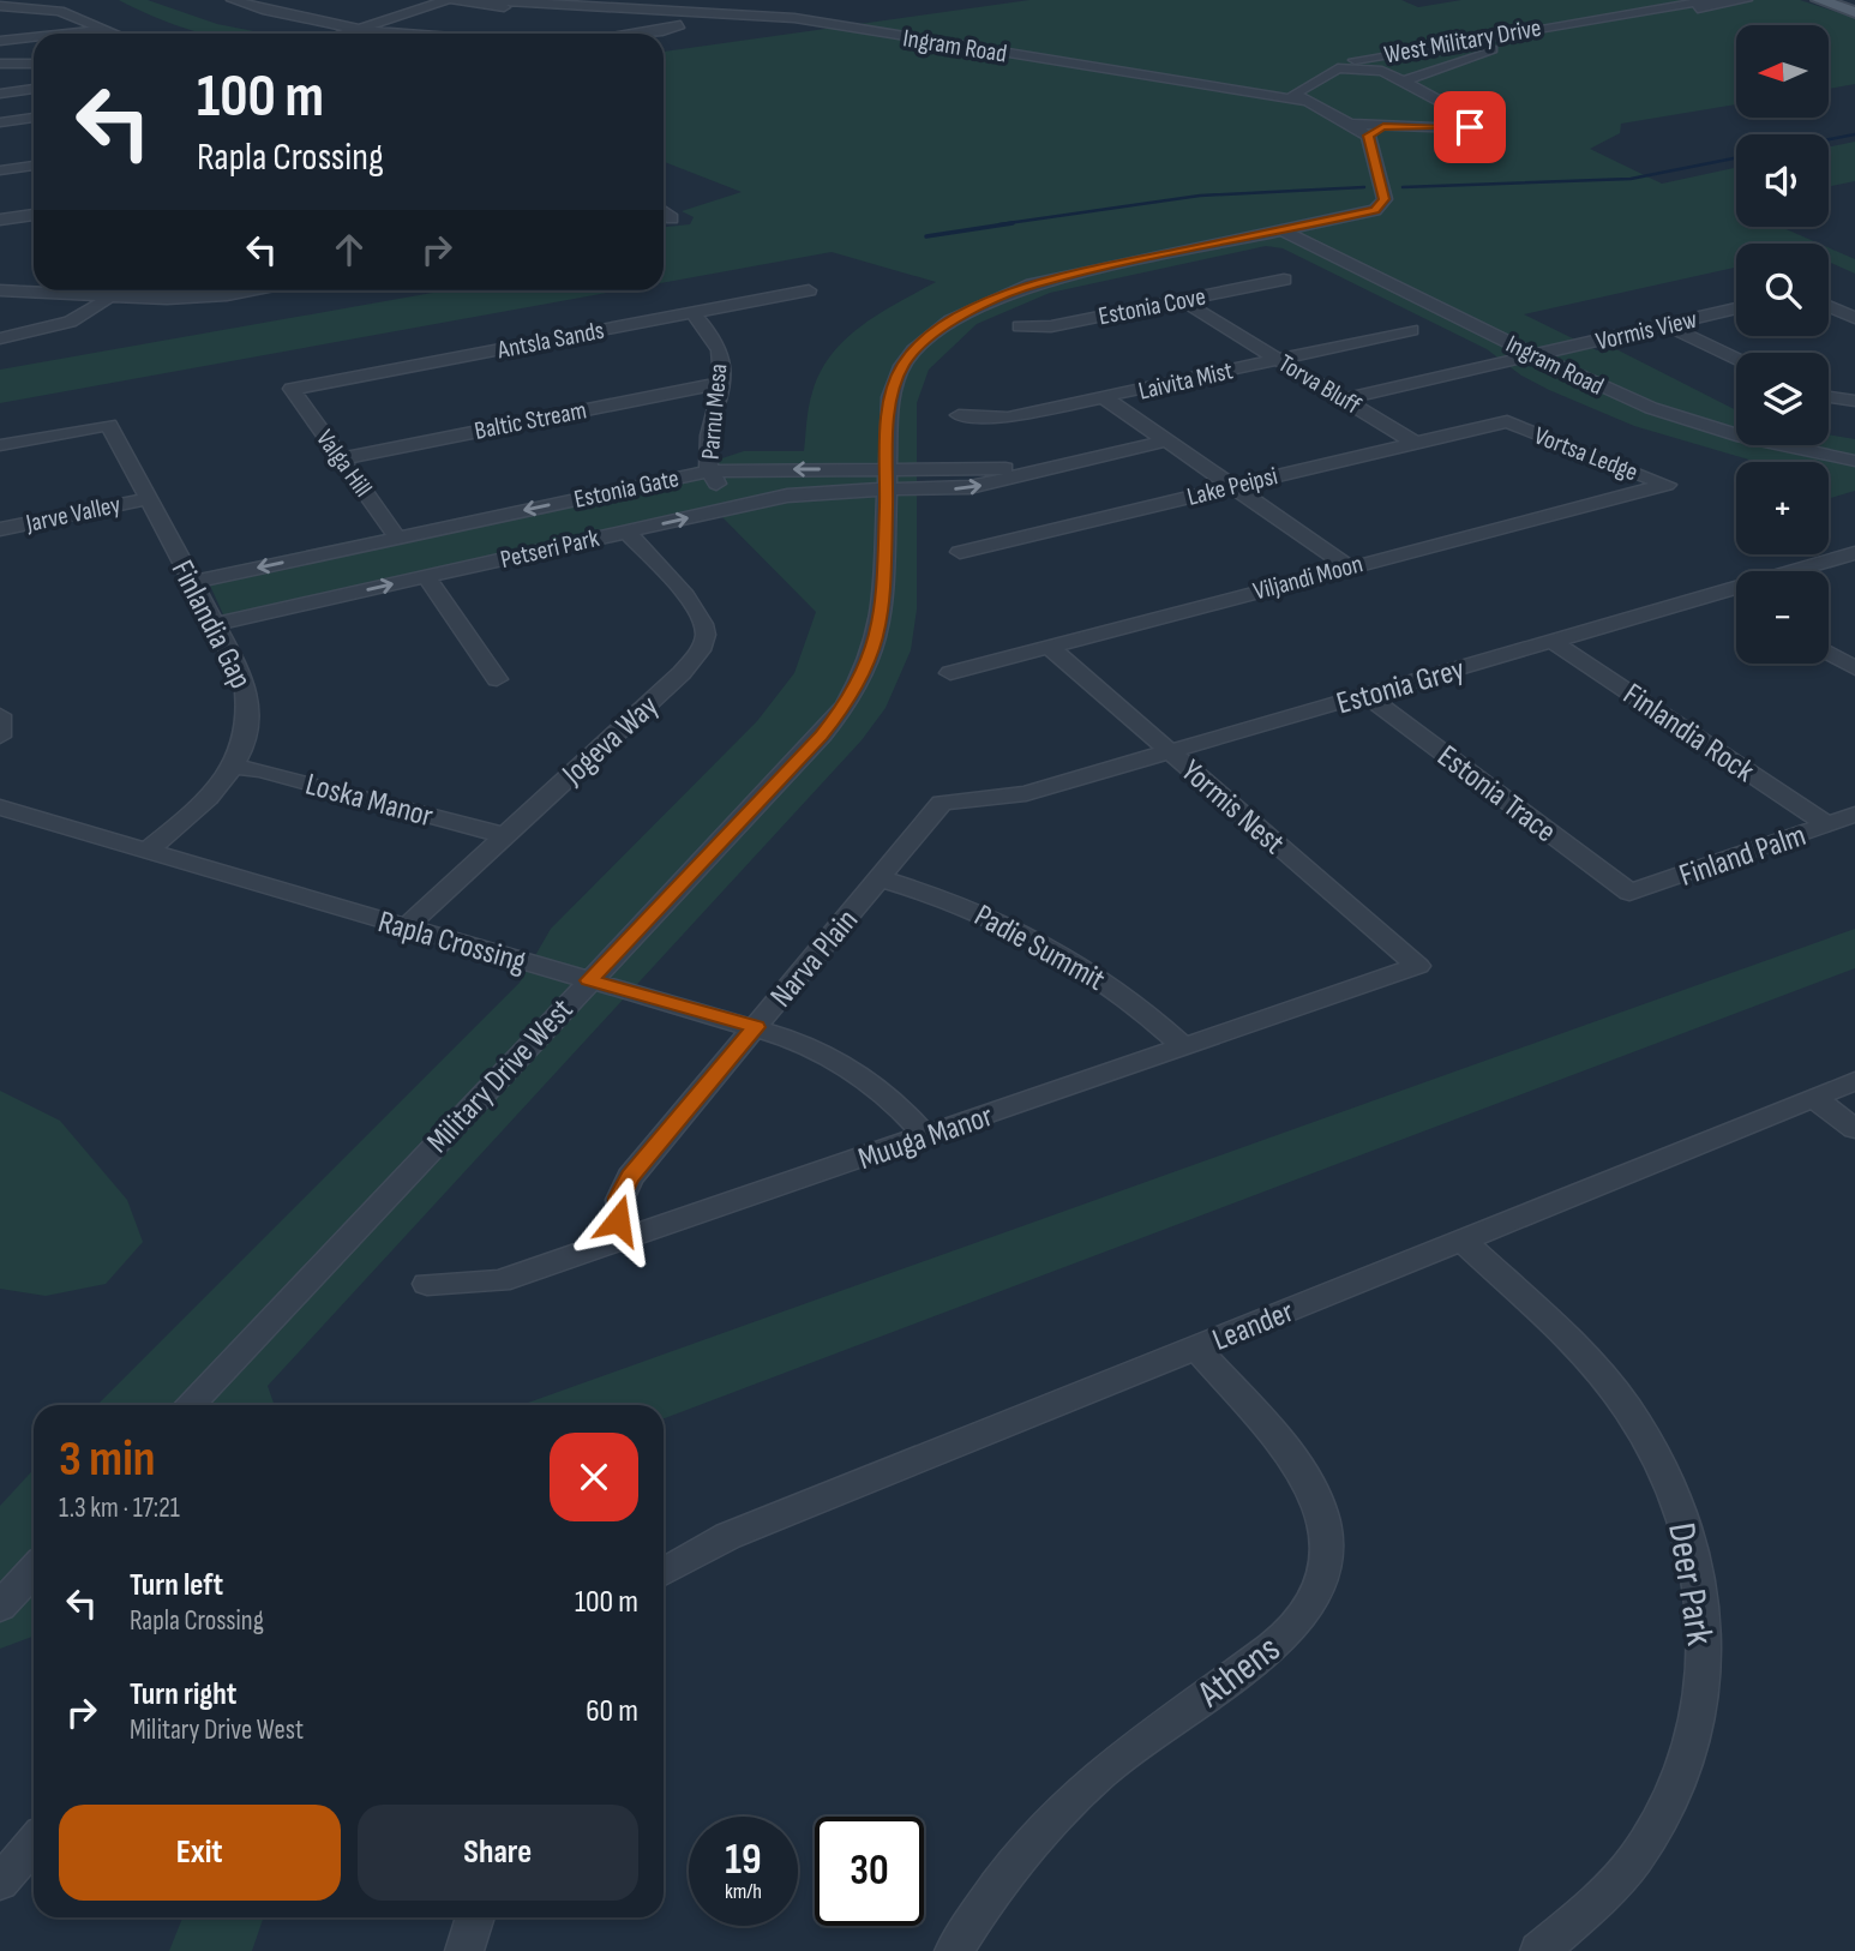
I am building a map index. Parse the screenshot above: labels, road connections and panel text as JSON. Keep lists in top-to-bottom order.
{
  "streets": {
    "street": [
      "West Military Drive",
      "Ingram Road",
      "Estonia Cove",
      "Vormis View",
      "Antsla Sands",
      "Laivita Mist",
      "Torva Bluff",
      "Parnu Mesa",
      "Baltic Stream",
      "Vortsa Ledge",
      "Valga Hill",
      "Lake Peipsi",
      "Estonia Gate",
      "Jarve Valley",
      "Petseri Park",
      "Viljandi Moon",
      "Finlandia Gap",
      "Estonia Grey",
      "Finlandia Rock",
      "Jogeva Way",
      "Estonia Trace",
      "Loska Manor",
      "Yormis Nest",
      "Finland Palm",
      "Rapla Crossing",
      "Padie Summit",
      "Narva Plain",
      "Military Drive West",
      "Muuga Manor",
      "Leander",
      "Deer Park",
      "Athens"
    ]
  },
  "crossings": [
    ["West Military Drive", "Ingram Road"],
    ["Ingram Road", "Vormis View"],
    ["Ingram Road", "Military Drive West"],
    ["Estonia Cove", "Torva Bluff"],
    ["Vormis View", "Torva Bluff"],
    ["Antsla Sands", "Parnu Mesa"],
    ["Antsla Sands", "Valga Hill"],
    ["Laivita Mist", "Torva Bluff"],
    ["Torva Bluff", "Lake Peipsi"],
    ["Parnu Mesa", "Baltic Stream"],
    ["Parnu Mesa", "Estonia Gate"],
    ["Parnu Mesa", "Petseri Park"],
    ["Baltic Stream", "Valga Hill"],
    ["Vortsa Ledge", "Lake Peipsi"],
    ["Vortsa Ledge", "Viljandi Moon"],
    ["Valga Hill", "Estonia Gate"],
    ["Estonia Gate", "Petseri Park"],
    ["Estonia Gate", "Finlandia Gap"],
    ["Estonia Gate", "Military Drive West"],
    ["Jarve Valley", "Finlandia Gap"],
    ["Petseri Park", "Finlandia Gap"],
    ["Petseri Park", "Jogeva Way"],
    ["Petseri Park", "Military Drive West"],
    ["Viljandi Moon", "Yormis Nest"],
    ["Finlandia Gap", "Loska Manor"],
    ["Finlandia Gap", "Rapla Crossing"],
    ["Estonia Grey", "Finlandia Rock"],
    ["Estonia Grey", "Estonia Trace"],
    ["Estonia Grey", "Yormis Nest"],
    ["Estonia Grey", "Narva Plain"],
    ["Finlandia Rock", "Finland Palm"],
    ["Jogeva Way", "Loska Manor"],
    ["Jogeva Way", "Rapla Crossing"],
    ["Estonia Trace", "Finland Palm"],
    ["Yormis Nest", "Muuga Manor"],
    ["Rapla Crossing", "Narva Plain"],
    ["Rapla Crossing", "Military Drive West"],
    ["Rapla Crossing", "Muuga Manor"],
    ["Padie Summit", "Narva Plain"],
    ["Padie Summit", "Muuga Manor"],
    ["Narva Plain", "Muuga Manor"],
    ["Leander", "Deer Park"],
    ["Leander", "Athens"]
  ],
  "one_way": ["Estonia Gate", "Petseri Park"],
  "north": "left",
  "page": {
    "map_buttons": ["+", "−"],
    "turn": ["100 m", "Rapla Crossing"],
    "heading": ["3 min", "1.3 km · 17:21"],
    "list": [
      {
        "name": "Turn left",
        "note": "Rapla Crossing",
        "value": "100 m"
      },
      {
        "name": "Turn right",
        "note": "Military Drive West",
        "value": "60 m"
      }
    ],
    "buttons": ["Exit", "Share"],
    "speed": "19 km/h",
    "limit": "30"
  }
}
